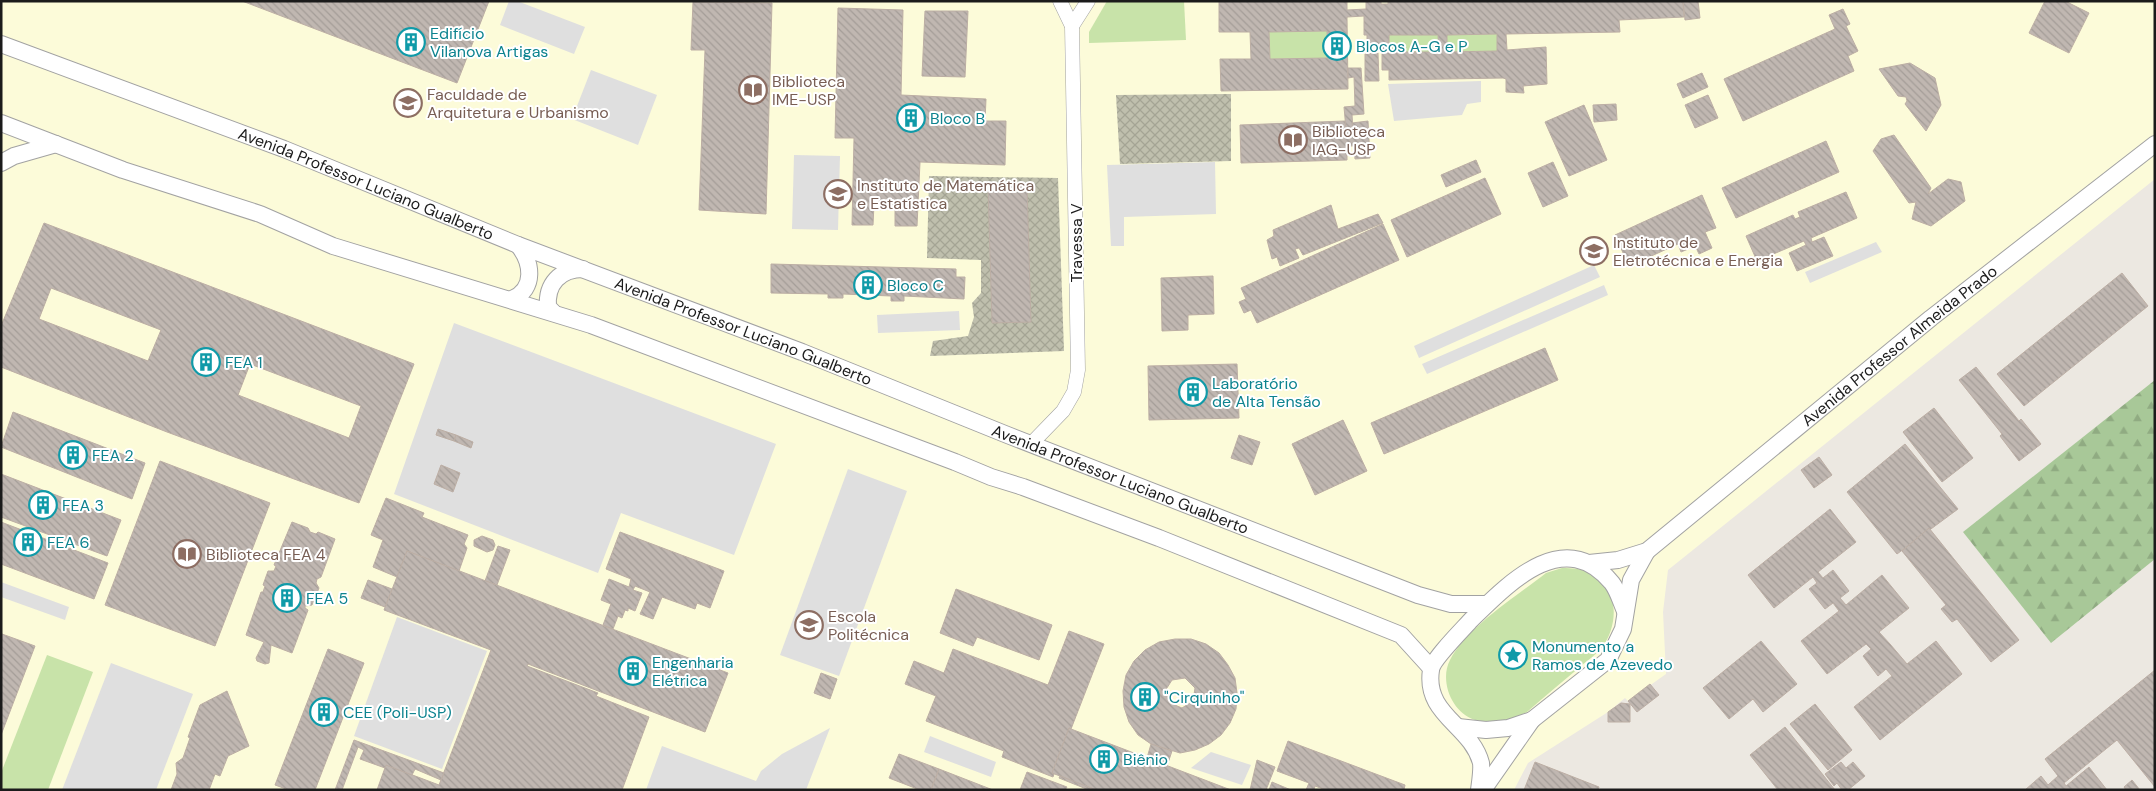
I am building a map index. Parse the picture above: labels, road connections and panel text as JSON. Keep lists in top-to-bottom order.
{
  "streets": {
    "street": ["Avenida Professor Luciano Gualberto", "Travessa V", "Avenida Professor Almeida Prado"]
  },
  "crossings": [
    ["Avenida Professor Luciano Gualberto", "Travessa V"],
    ["Avenida Professor Luciano Gualberto", "Avenida Professor Almeida Prado"]
  ],
  "places": {
    "building": [
      "Edifício Vilanova Artigas",
      "Blocos A-G e P",
      "Bloco B",
      "Bloco C",
      "FEA 1",
      "Laboratório de Alta Tensão",
      "FEA 2",
      "FEA 3",
      "FEA 6",
      "FEA 5",
      "Engenharia Elétrica",
      "\"Cirquinho\"",
      "CEE (Poli-USP)",
      "Biênio"
    ],
    "library": ["Biblioteca IME-USP", "Biblioteca IAG-USP", "Biblioteca FEA 4"],
    "school or university": [
      "Faculdade de Arquitetura e Urbanismo",
      "Instituto de Matemática e Estatística",
      "Instituto de Eletrotécnica e Energia",
      "Escola Politécnica"
    ],
    "place": ["Monumento a Ramos de Azevedo"]
  }
}
